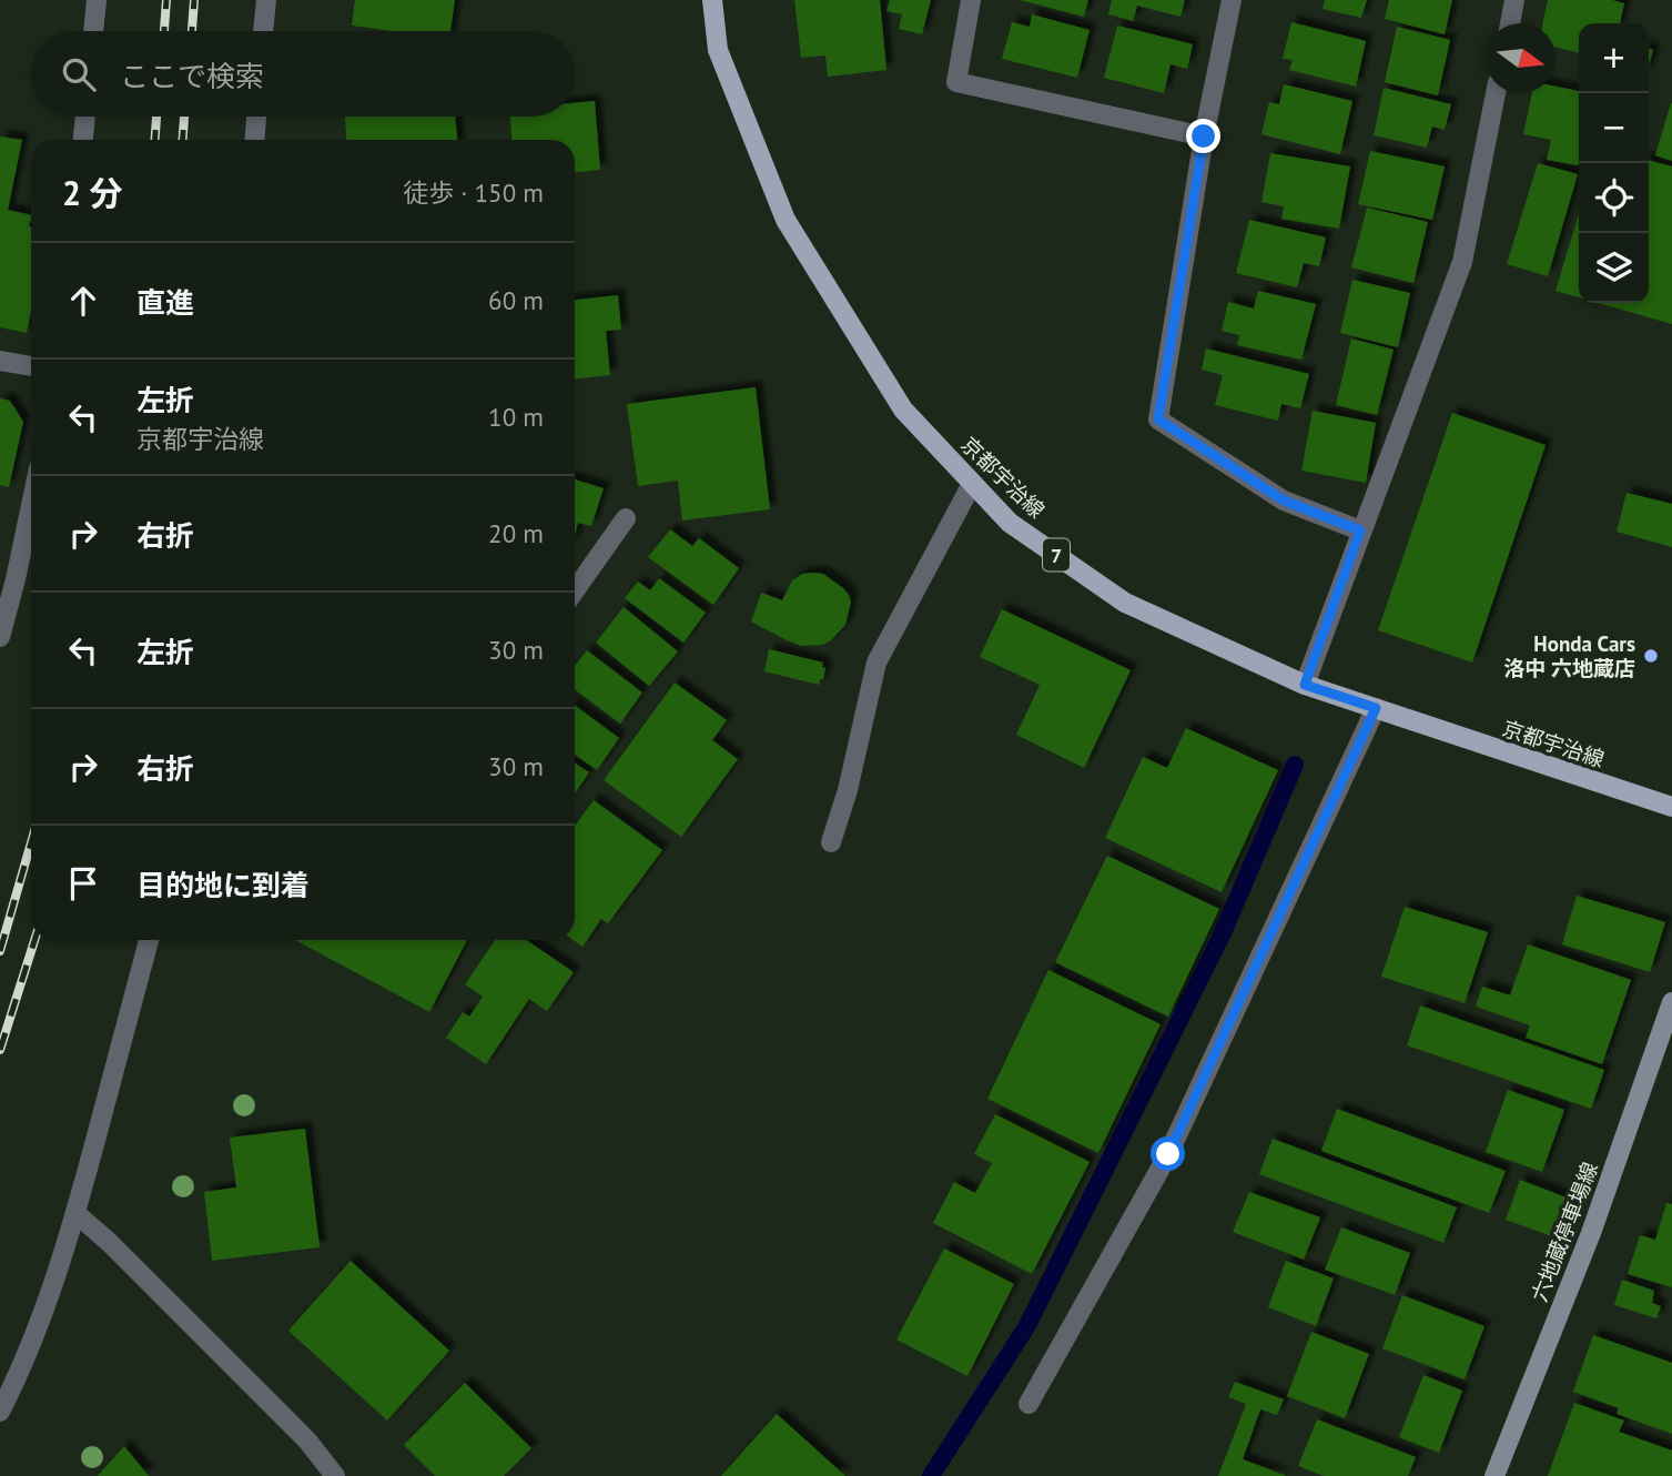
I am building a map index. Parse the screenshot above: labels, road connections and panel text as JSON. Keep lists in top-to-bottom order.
{
  "streets": {
    "main road": ["京都宇治線", "7", "六地蔵停車場線"]
  },
  "places": ["Honda Cars 洛中 六地蔵店"],
  "north": "right",
  "page": {
    "map_buttons": ["+", "−"],
    "search": "ここで検索",
    "heading": ["2 分", "徒歩 · 150 m"],
    "list": [
      ["直進", "60 m"],
      ["左折", "京都宇治線", "10 m"],
      ["右折", "20 m"],
      ["左折", "30 m"],
      ["右折", "30 m"],
      "目的地に到着"
    ]
  }
}
